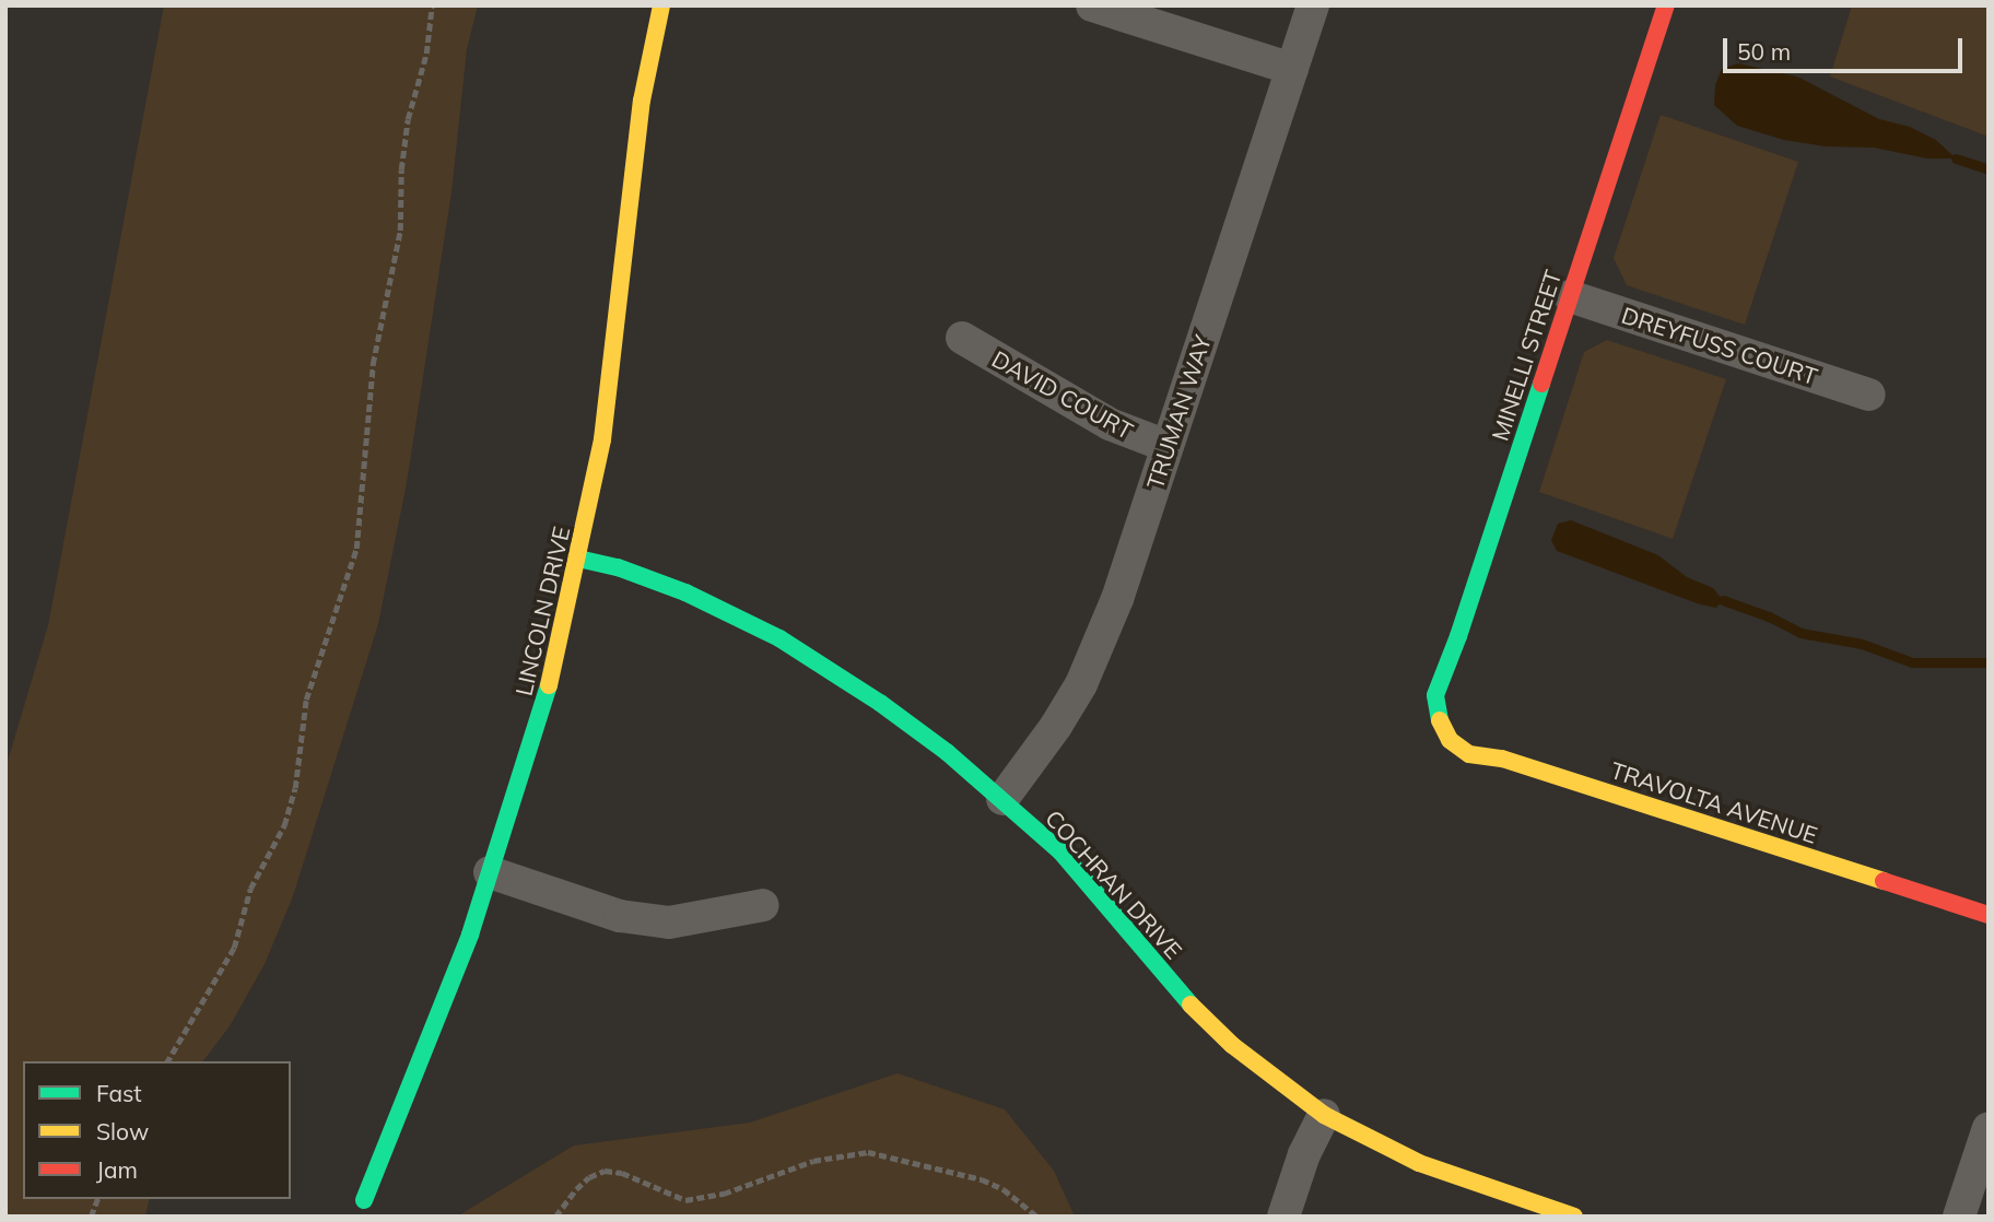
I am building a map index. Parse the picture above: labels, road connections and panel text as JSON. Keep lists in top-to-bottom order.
{
  "streets": {
    "street": [
      "DREYFUSS COURT",
      "MINELLI STREET",
      "DAVID COURT",
      "TRUMAN WAY",
      "LINCOLN DRIVE",
      "TRAVOLTA AVENUE",
      "COCHRAN DRIVE"
    ]
  },
  "crossings": [
    ["DREYFUSS COURT", "MINELLI STREET"],
    ["MINELLI STREET", "TRAVOLTA AVENUE"],
    ["DAVID COURT", "TRUMAN WAY"],
    ["TRUMAN WAY", "COCHRAN DRIVE"],
    ["LINCOLN DRIVE", "COCHRAN DRIVE"]
  ],
  "legend": ["Fast", "Slow", "Jam"],
  "scale_bar": "50 m"
}
